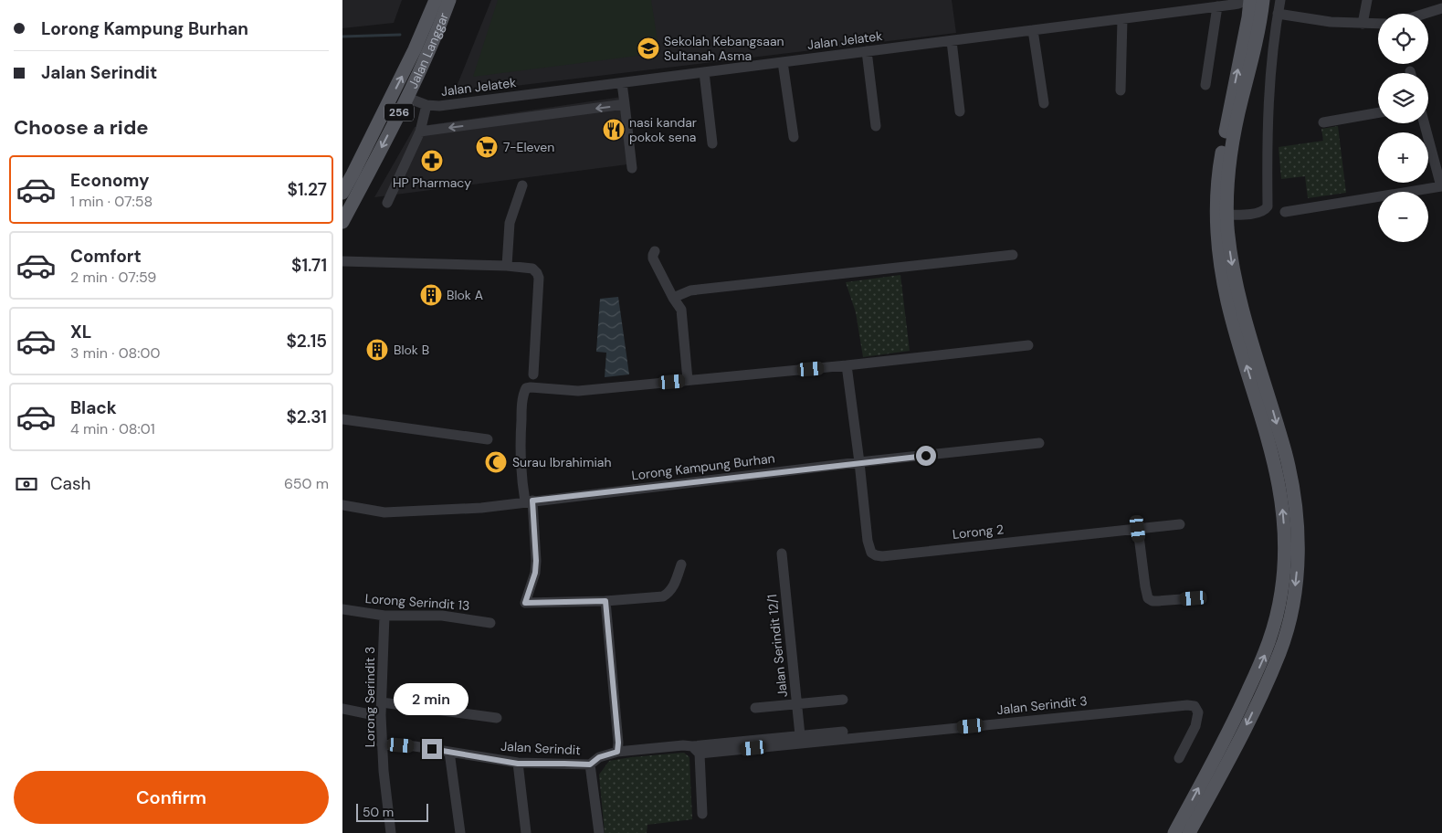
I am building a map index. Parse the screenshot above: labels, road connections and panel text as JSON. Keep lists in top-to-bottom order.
{
  "streets": {
    "main road": ["Jalan Langgar", "256"],
    "street": [
      "Jalan Jelatek",
      "Lorong Kampung Burhan",
      "Lorong 2",
      "Lorong Serindit 13",
      "Jalan Serindit 12/1",
      "Lorong Serindit 3",
      "Jalan Serindit 3",
      "Jalan Serindit"
    ]
  },
  "crossings": [
    ["Jalan Jelatek", "Jalan Langgar"],
    ["Lorong Kampung Burhan", "Lorong 2"],
    ["Lorong Serindit 13", "Lorong Serindit 3"],
    ["Lorong Serindit 3", "Jalan Serindit"]
  ],
  "places": {
    "school or university": ["Sekolah Kebangsaan Sultanah Asma"],
    "restaurant": ["nasi kandar pokok sena"],
    "supermarket": ["7-Eleven"],
    "pharmacy": ["HP Pharmacy"],
    "building": ["Blok A", "Blok B"],
    "mosque": ["Surau Ibrahimiah"]
  },
  "scale_bar": "50 m",
  "page": {
    "banner": ["Lorong Kampung Burhan", "Jalan Serindit"],
    "map_buttons": ["+", "−"],
    "heading": "Choose a ride",
    "list": [
      {
        "name": "Economy",
        "note": "1 min · 07:58",
        "value": "$1.27"
      },
      {
        "name": "Comfort",
        "note": "2 min · 07:59",
        "value": "$1.71"
      },
      {
        "name": "XL",
        "note": "3 min · 08:00",
        "value": "$2.15"
      },
      {
        "name": "Black",
        "note": "4 min · 08:01",
        "value": "$2.31"
      }
    ],
    "pay": ["Cash", "650 m"],
    "bubble": "2 min",
    "buttons": "Confirm",
    "scale": "50 m"
  }
}
